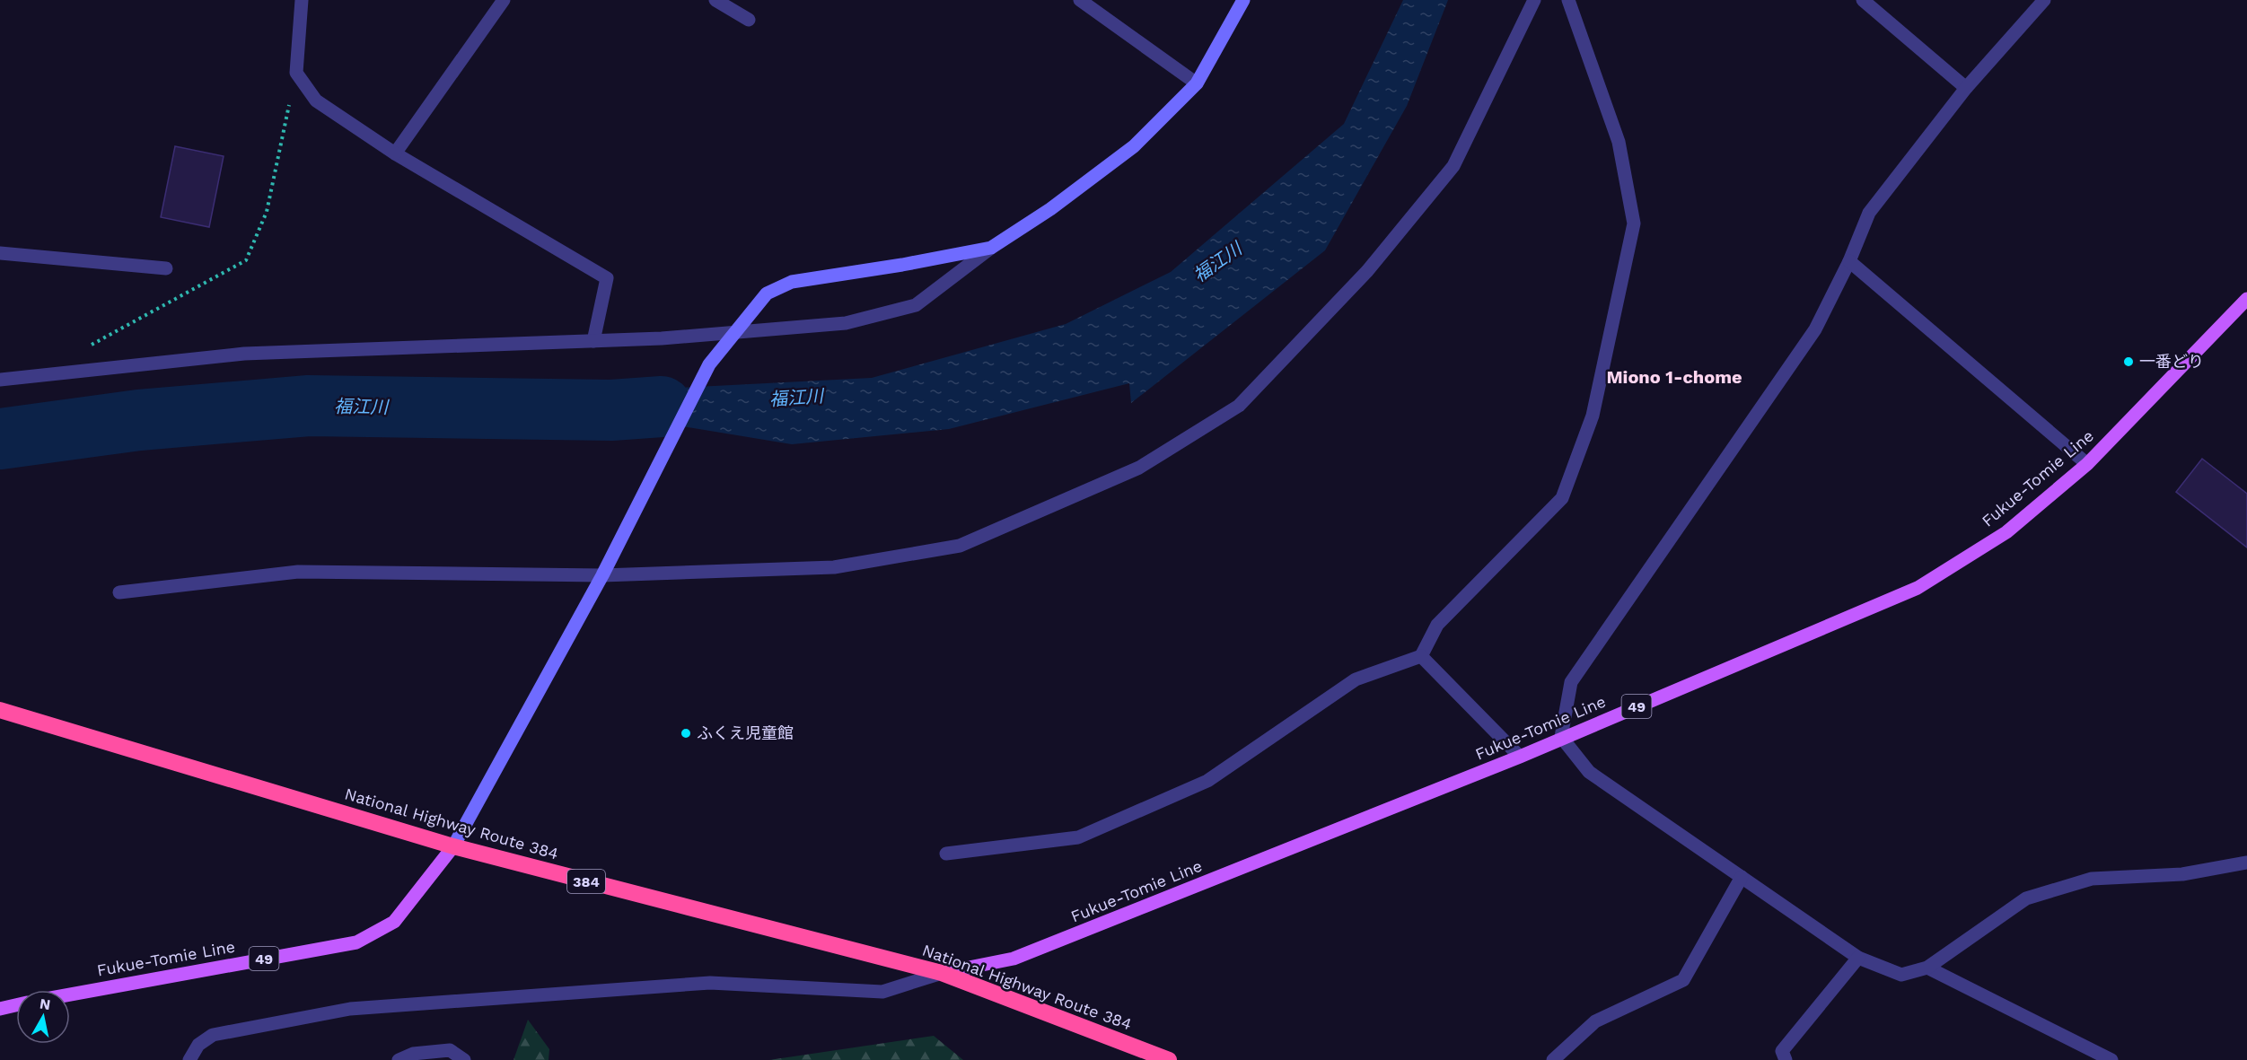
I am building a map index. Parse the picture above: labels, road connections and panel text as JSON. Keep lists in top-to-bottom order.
{
  "streets": {
    "highway": ["National Highway Route 384", "384"],
    "main road": ["Fukue-Tomie Line", "49"]
  },
  "crossings": [
    ["Fukue-Tomie Line", "National Highway Route 384"]
  ],
  "districts": ["Miono 1-chome"],
  "water": ["福江川"],
  "places": ["一番どり", "ふくえ児童館"],
  "north": "top"
}
